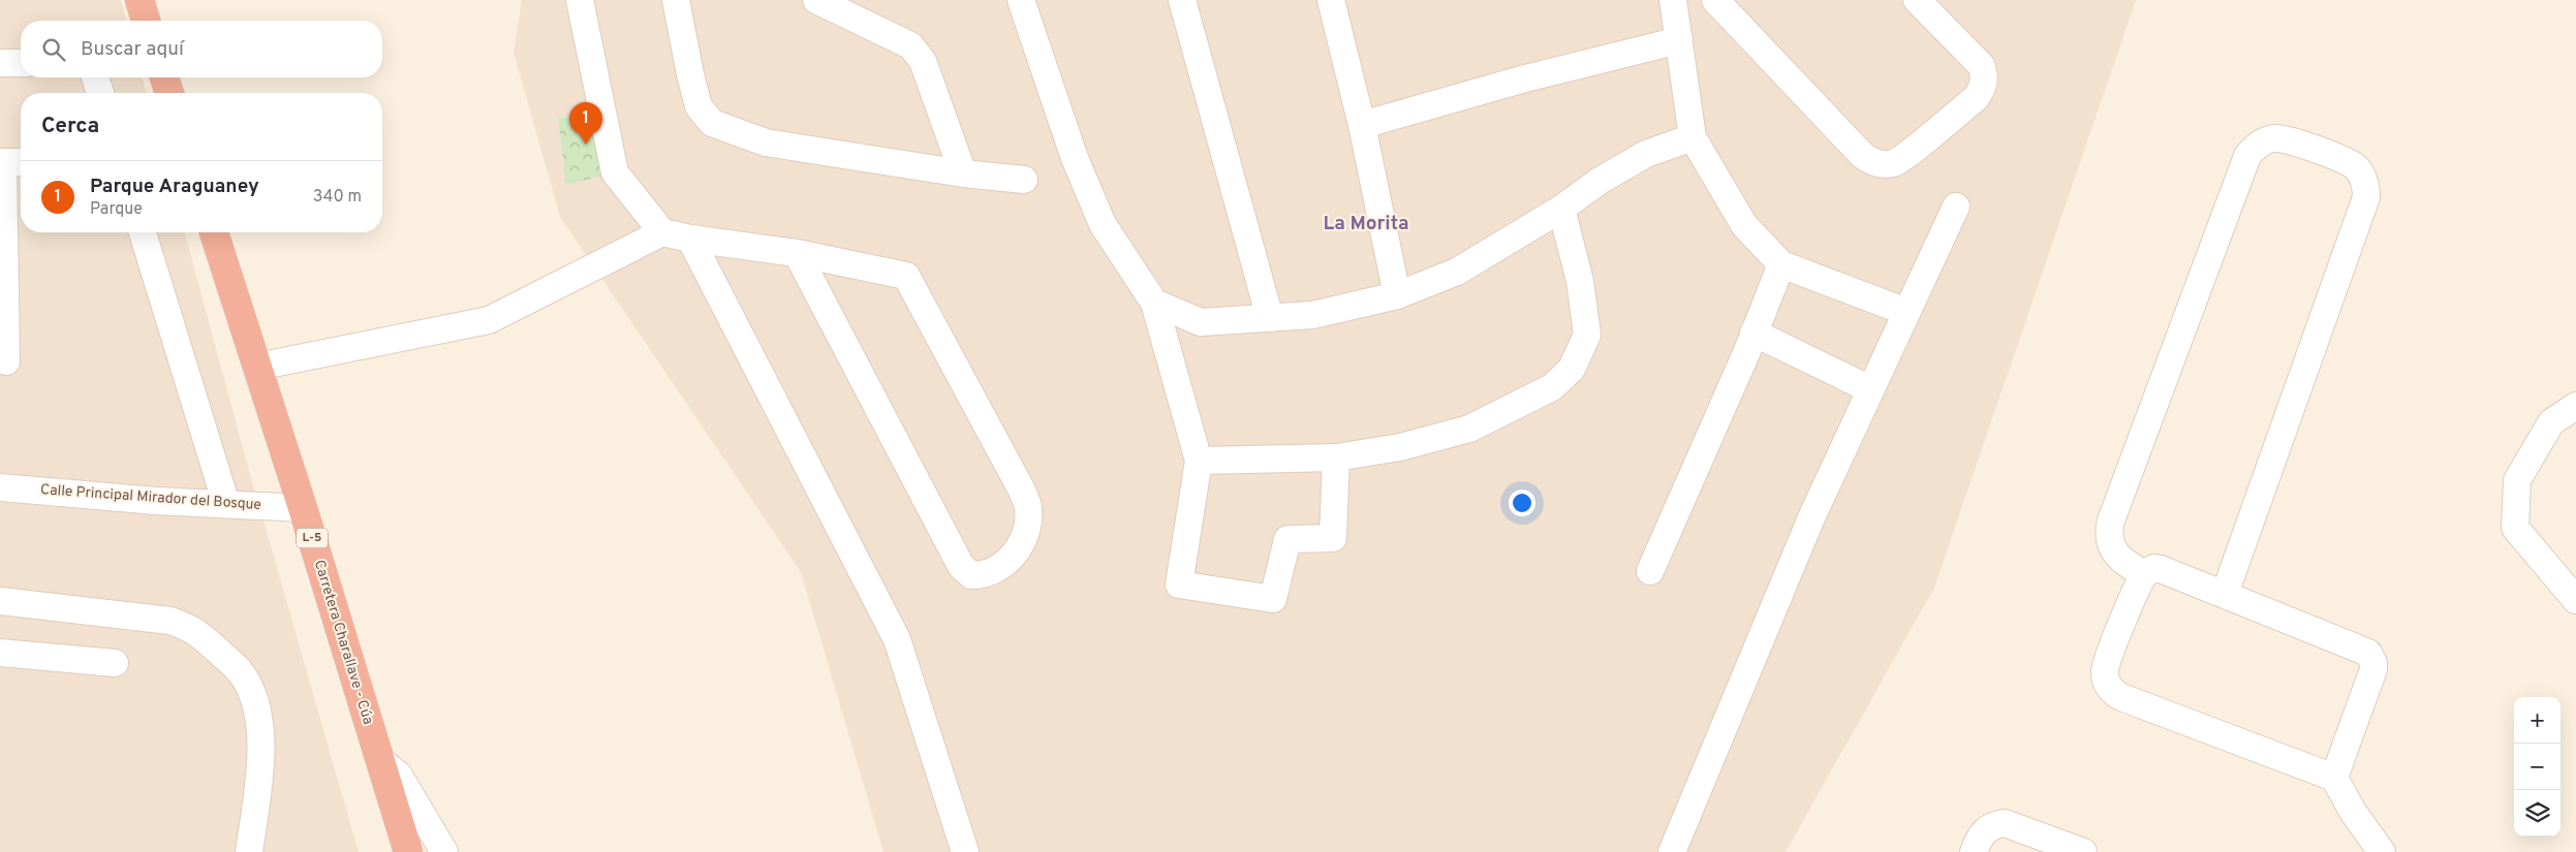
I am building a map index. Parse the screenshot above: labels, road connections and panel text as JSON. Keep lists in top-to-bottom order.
{
  "streets": {
    "highway": ["L-5", "Carretera Charallave - Cúa"],
    "street": ["Calle Principal Mirador del Bosque"]
  },
  "crossings": [
    ["Calle Principal Mirador del Bosque", "Carretera Charallave - Cúa"]
  ],
  "districts": ["La Morita"],
  "page": {
    "search": "Buscar aquí",
    "heading": "Cerca",
    "pins": "1",
    "list": [
      {
        "mark": "1",
        "name": "Parque Araguaney",
        "note": "Parque",
        "value": "340 m"
      }
    ],
    "map_buttons": ["+", "−"]
  }
}
